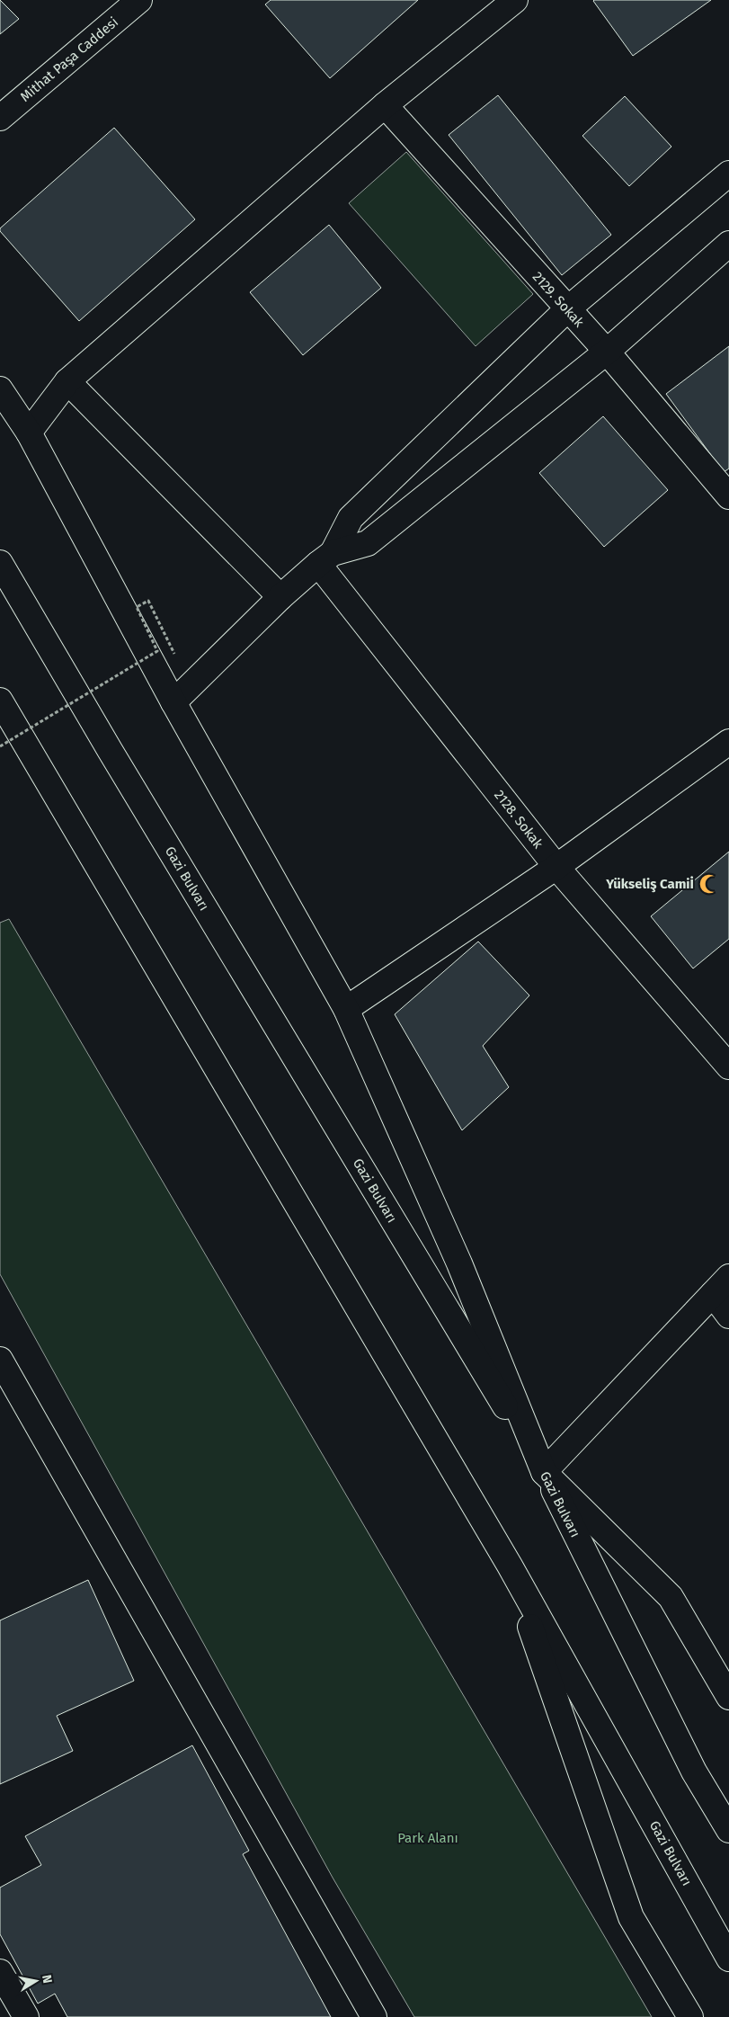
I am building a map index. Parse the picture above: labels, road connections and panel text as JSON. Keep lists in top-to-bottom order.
{
  "streets": {
    "main road": [
      "Mithat Paşa Caddesi",
      "2129. Sokak",
      "2128. Sokak",
      "Gazi Bulvarı"
    ]
  },
  "parks": ["Park Alanı"],
  "places": {
    "mosque": ["Yükseliş Camiİ"]
  },
  "north": "right"
}
